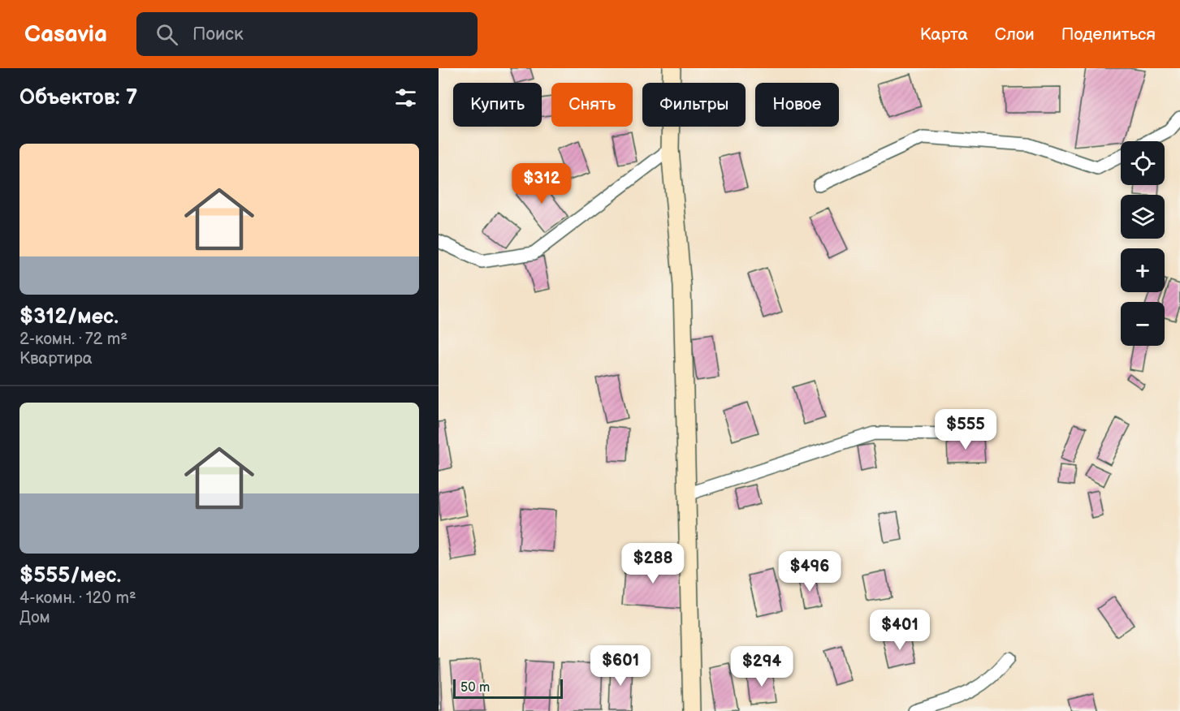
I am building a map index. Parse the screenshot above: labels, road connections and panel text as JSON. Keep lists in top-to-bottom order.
{
  "scale_bar": "50 m",
  "page": {
    "header": "Casavia",
    "search": "Поиск",
    "nav": ["Карта", "Слои", "Поделиться"],
    "heading": "Объектов: 7",
    "chip": [
      "Купить",
      "Снять",
      "Фильтры",
      "Новое"
    ],
    "list": [
      {
        "name": "$312/мес.",
        "note": "2-комн. · 72 m² · Квартира"
      },
      {
        "name": "$555/мес.",
        "note": "4-комн. · 120 m² · Дом"
      }
    ],
    "map_buttons": ["+", "−"],
    "price": [
      "$312",
      "$555",
      "$288",
      "$496",
      "$401",
      "$601",
      "$294"
    ],
    "scale": "50 m"
  }
}
